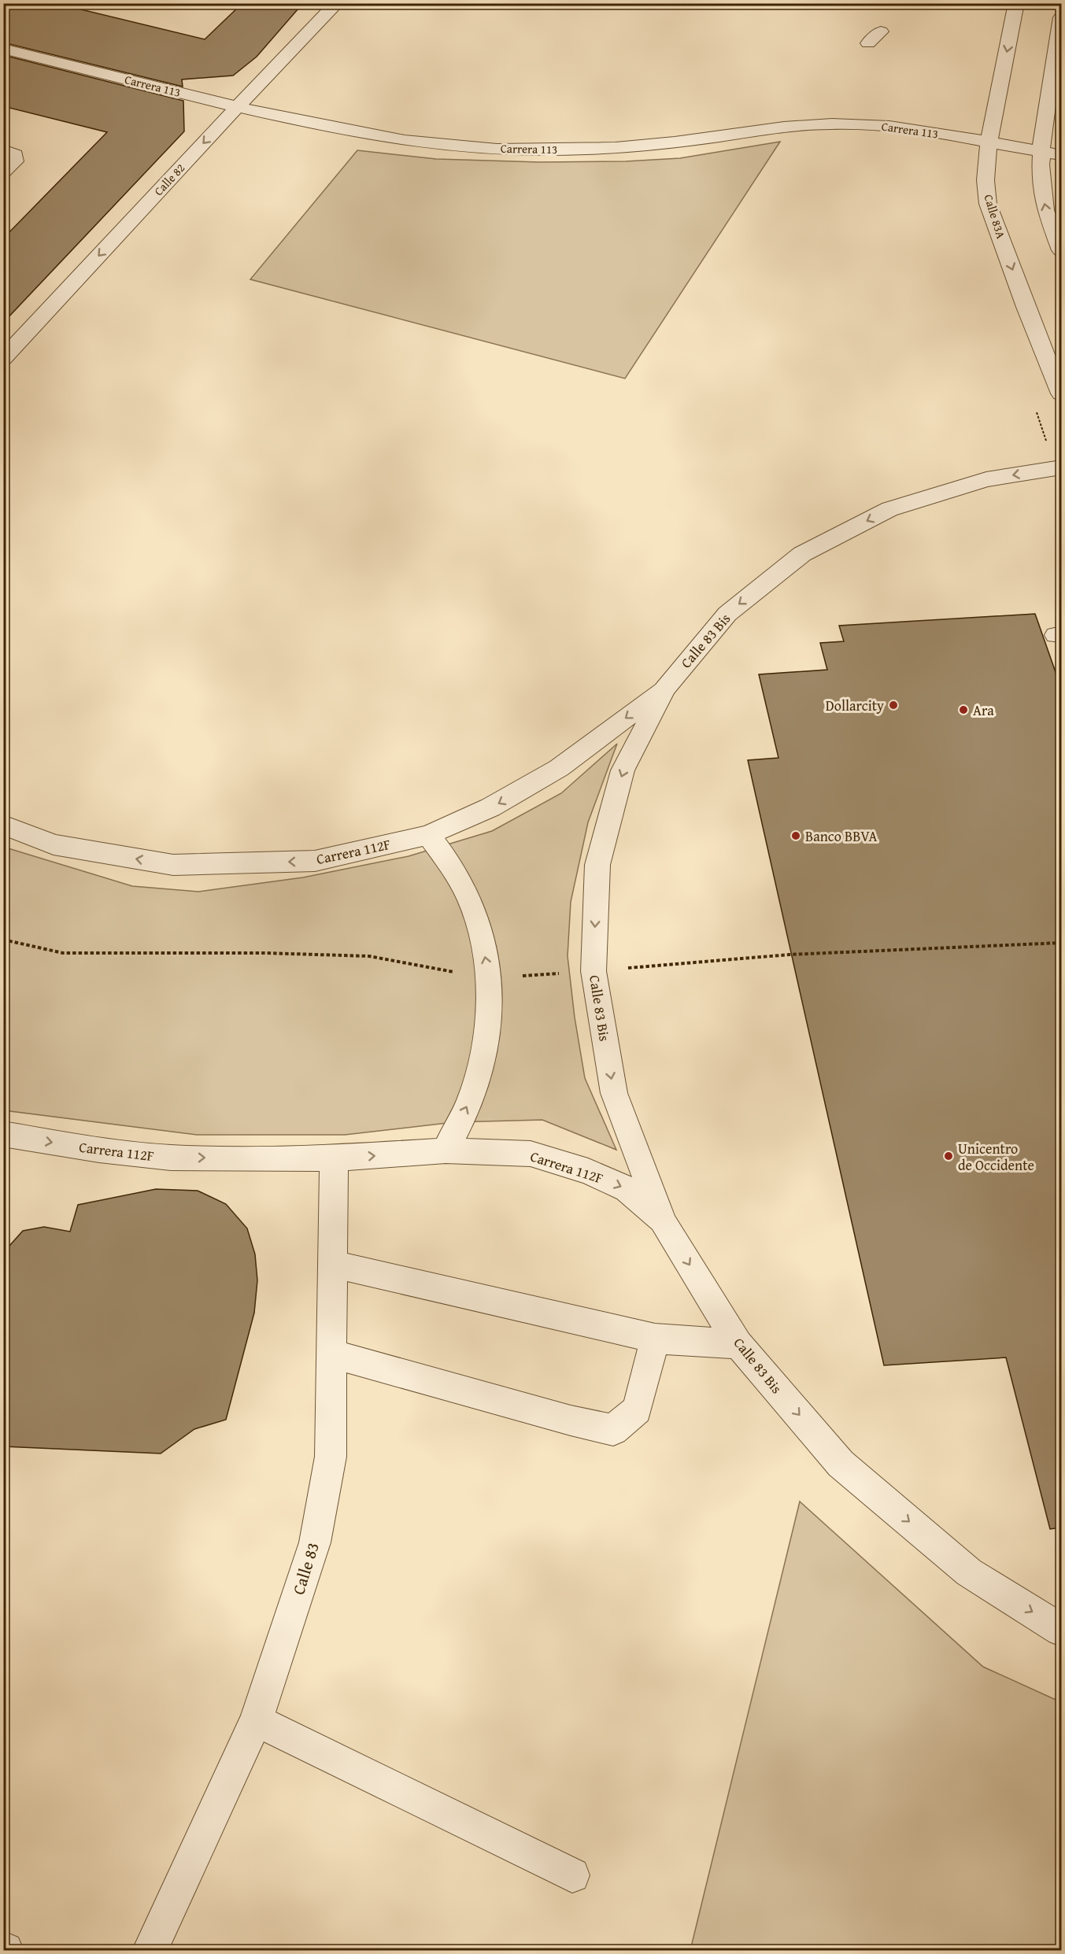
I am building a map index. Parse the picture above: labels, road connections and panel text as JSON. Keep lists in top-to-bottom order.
{
  "streets": {
    "street": [
      "Carrera 113",
      "Calle 82",
      "Calle 83A",
      "Calle 83 Bis",
      "Carrera 112F",
      "Calle 83"
    ]
  },
  "crossings": [
    ["Carrera 113", "Calle 82"],
    ["Carrera 113", "Calle 83A"],
    ["Calle 83 Bis", "Carrera 112F"],
    ["Carrera 112F", "Calle 83"]
  ],
  "one_way": ["Calle 82"],
  "places": [
    "Dollarcity",
    "Ara",
    "Banco BBVA",
    "Unicentro de Occidente"
  ]
}
